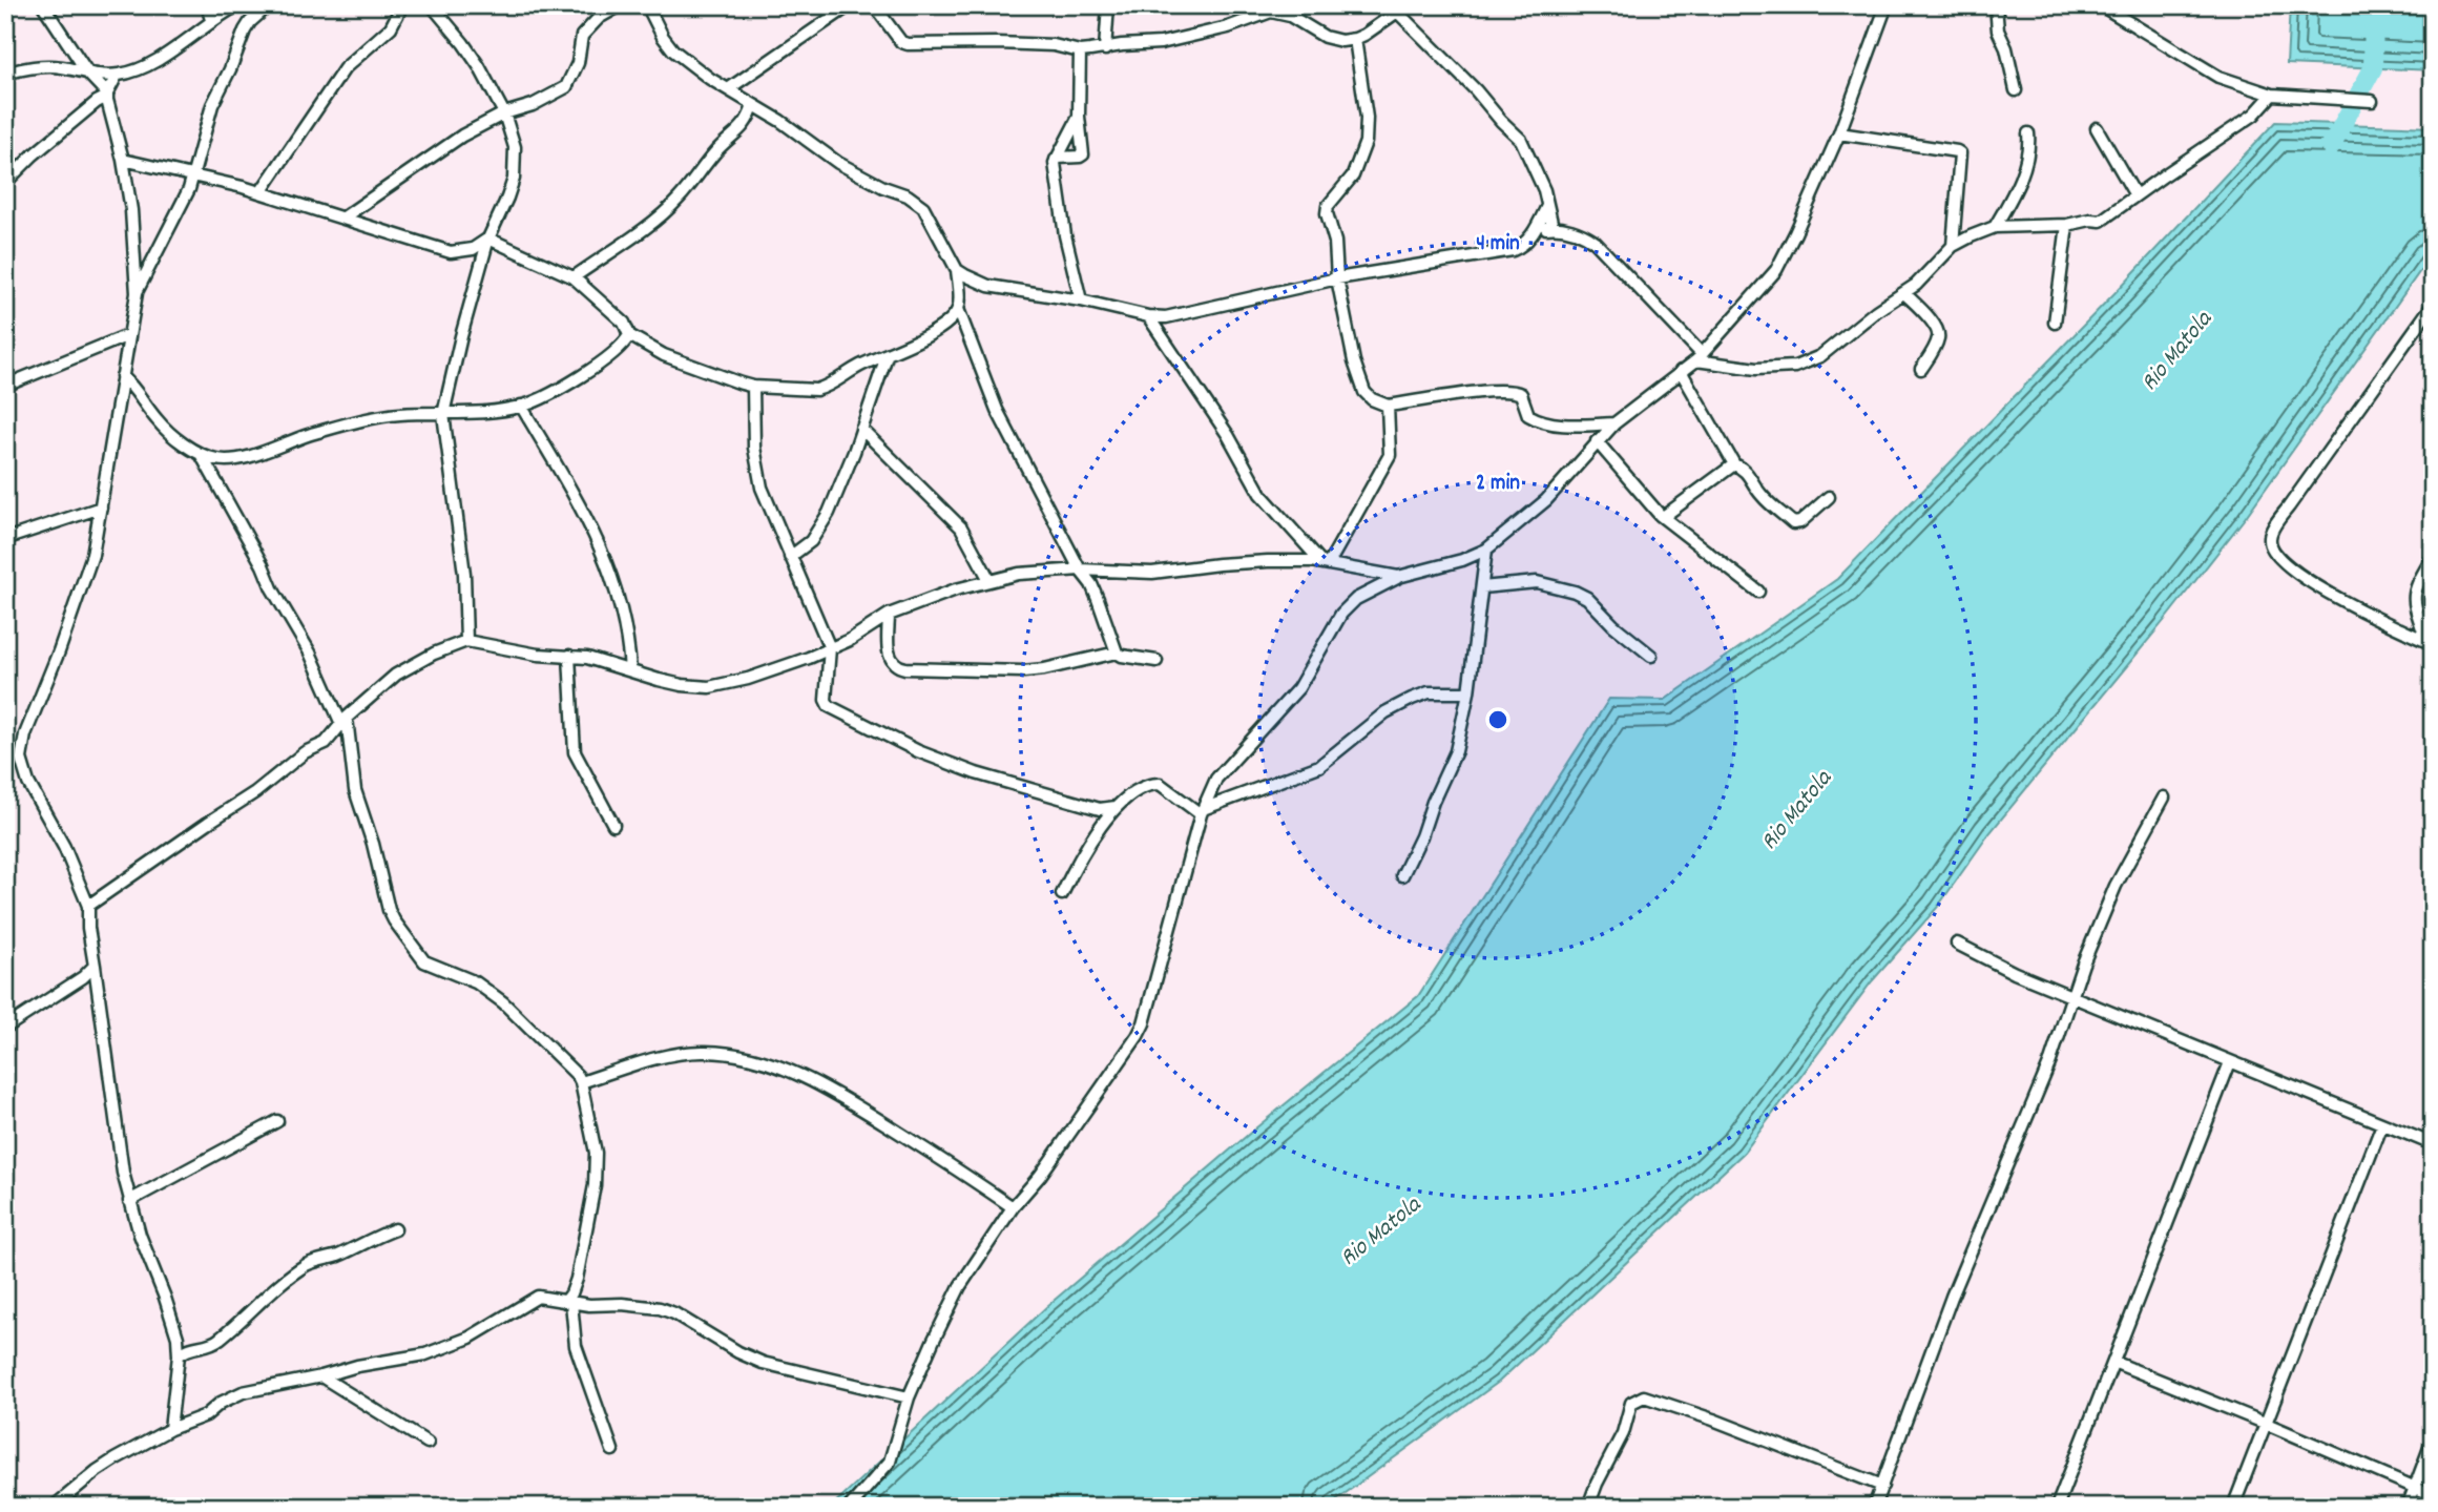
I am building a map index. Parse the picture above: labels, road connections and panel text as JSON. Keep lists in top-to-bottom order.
{
  "water": ["Rio Matola"],
  "rings": ["4 min", "2 min"]
}
